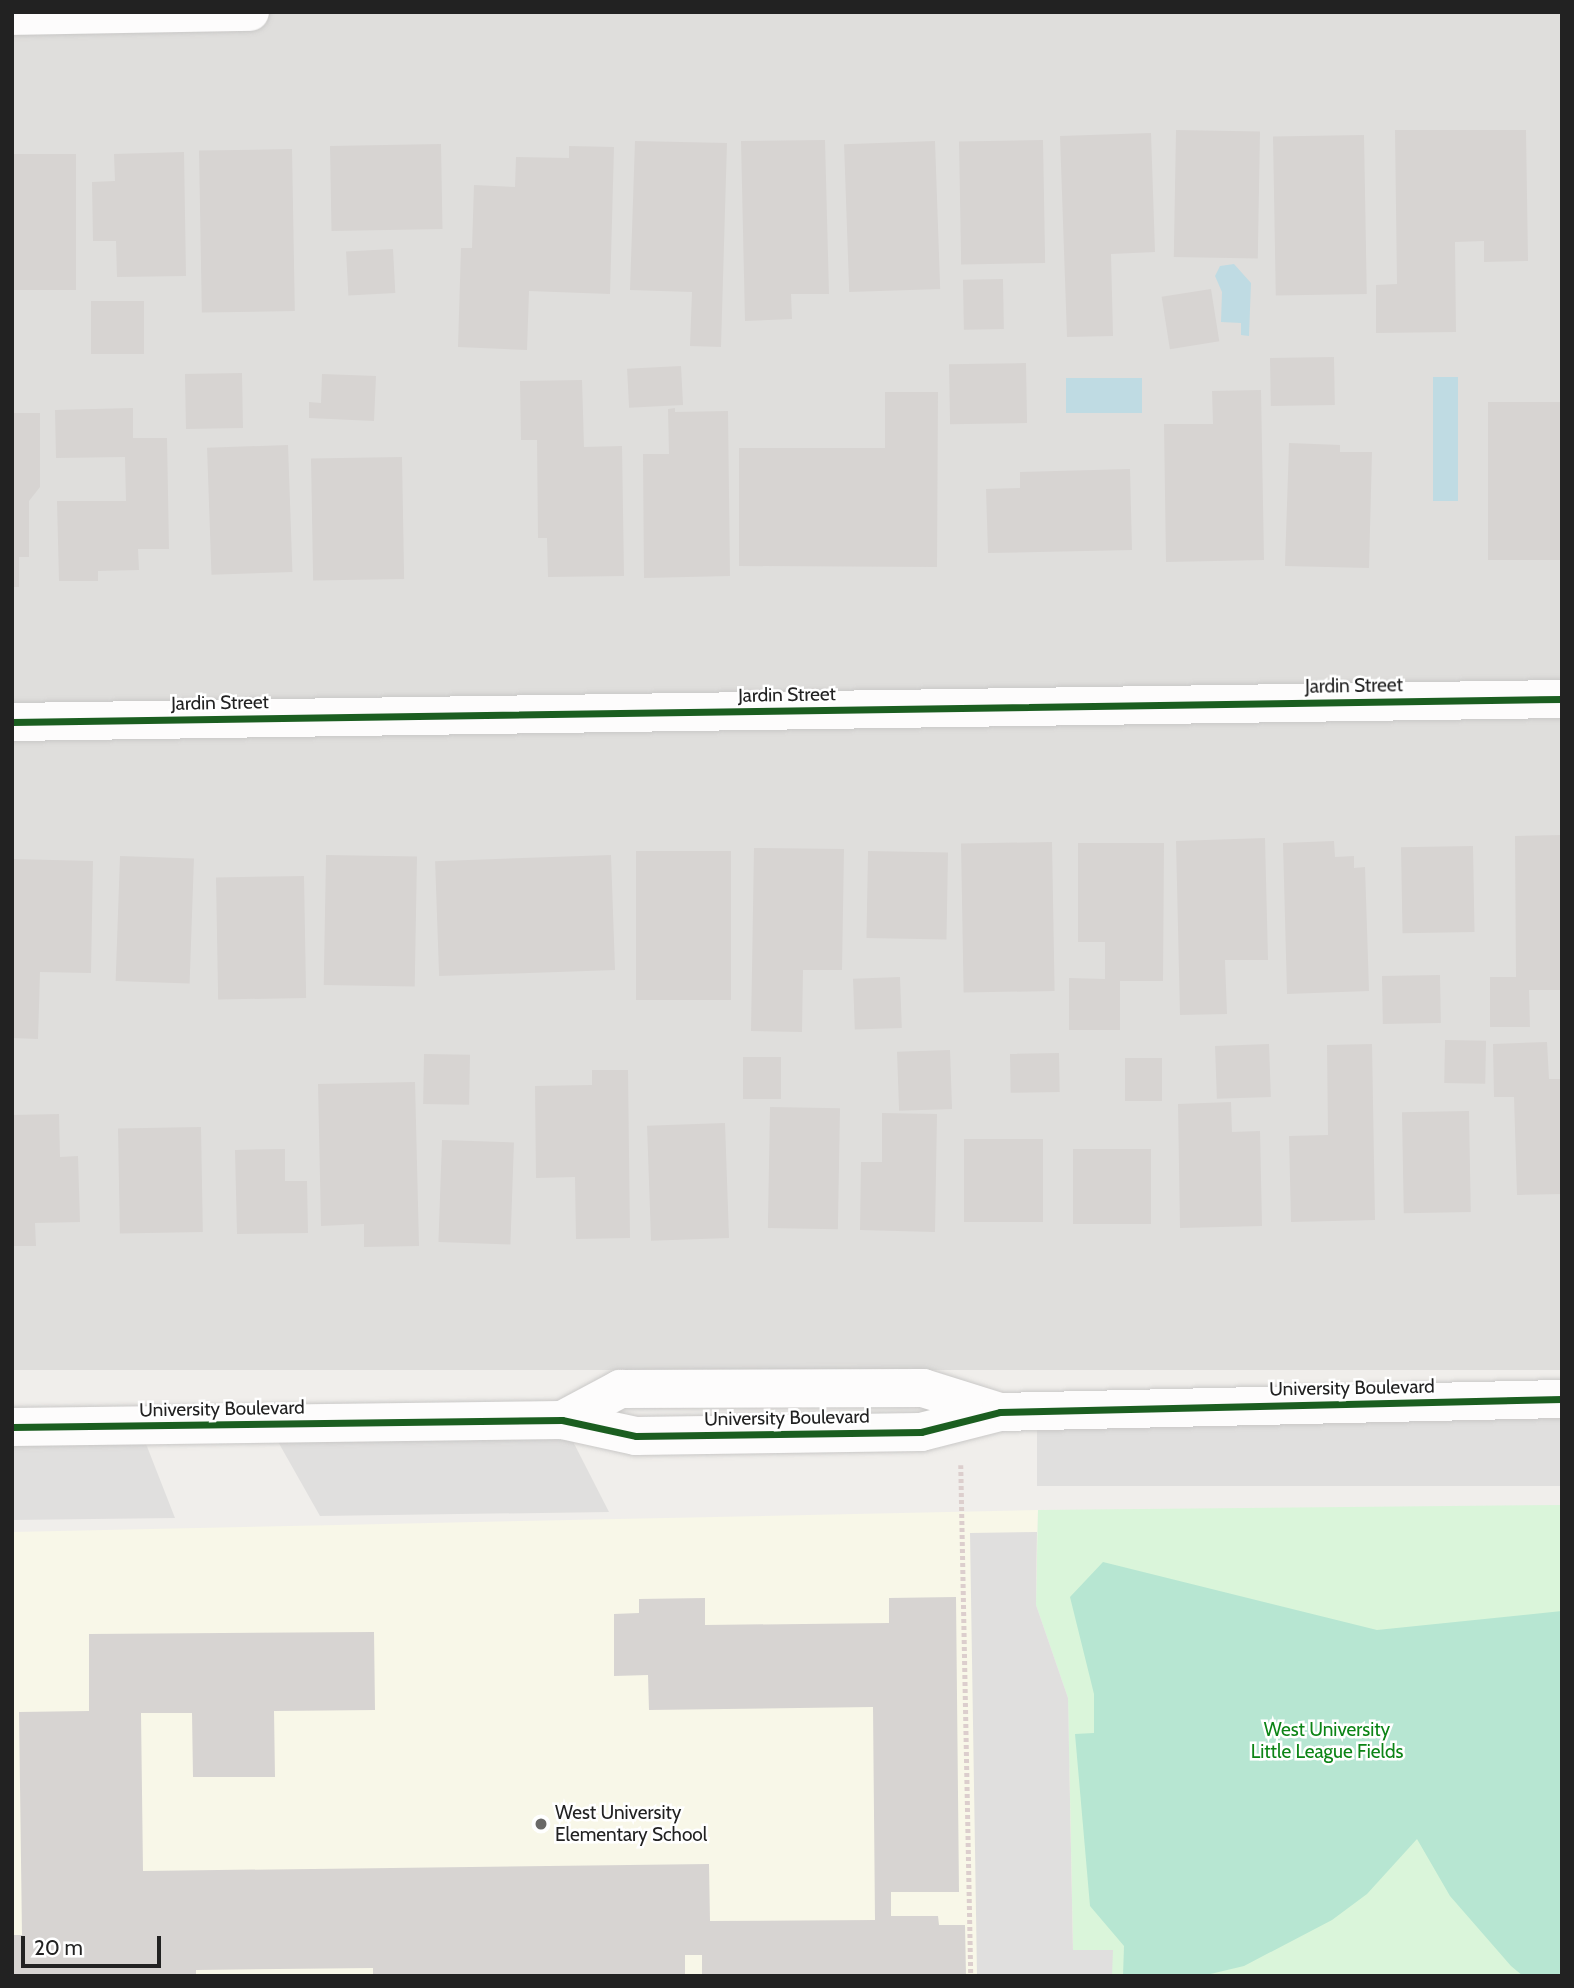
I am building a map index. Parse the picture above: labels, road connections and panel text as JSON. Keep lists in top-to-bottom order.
{
  "streets": {
    "street": ["Jardin Street", "University Boulevard"]
  },
  "parks": ["West University Little League Fields"],
  "places": ["West University Elementary School"],
  "scale_bar": "20 m"
}
